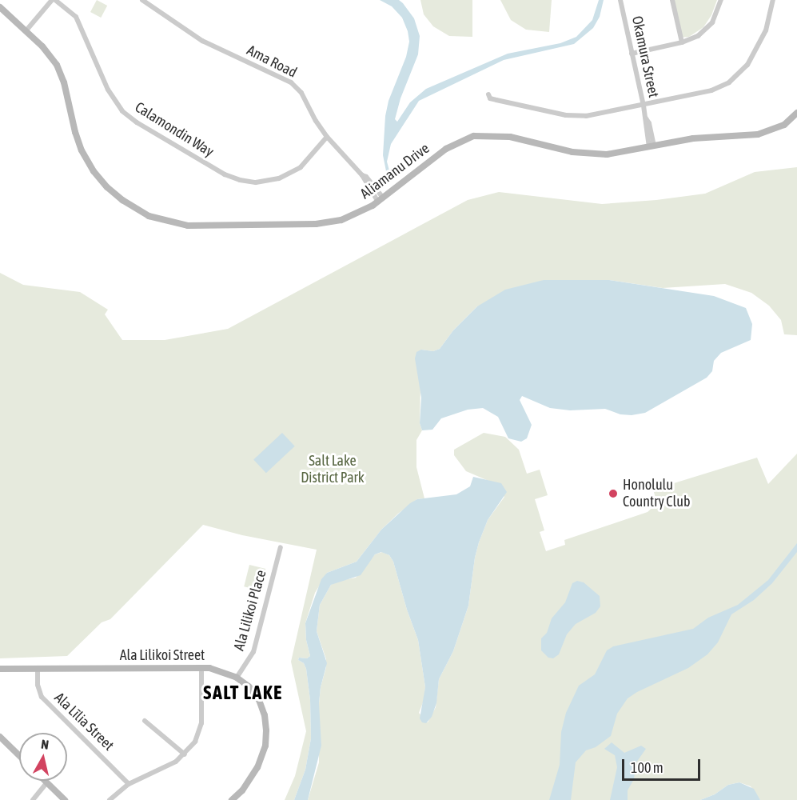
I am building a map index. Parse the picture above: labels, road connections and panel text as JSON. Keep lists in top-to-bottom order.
{
  "streets": {
    "street": [
      "Okamura Street",
      "Ama Road",
      "Calamondin Way",
      "Aliamanu Drive",
      "Ala Lilikoi Place",
      "Ala Lilikoi Street",
      "Ala Līlia Street"
    ]
  },
  "crossings": [
    ["Okamura Street", "Aliamanu Drive"],
    ["Ama Road", "Calamondin Way"],
    ["Ama Road", "Aliamanu Drive"],
    ["Ala Lilikoi Place", "Ala Lilikoi Street"],
    ["Ala Lilikoi Street", "Ala Līlia Street"]
  ],
  "districts": ["SALT LAKE"],
  "parks": ["Salt Lake District Park"],
  "places": ["Honolulu Country Club"],
  "scale_bar": "100 m",
  "north": "top"
}
